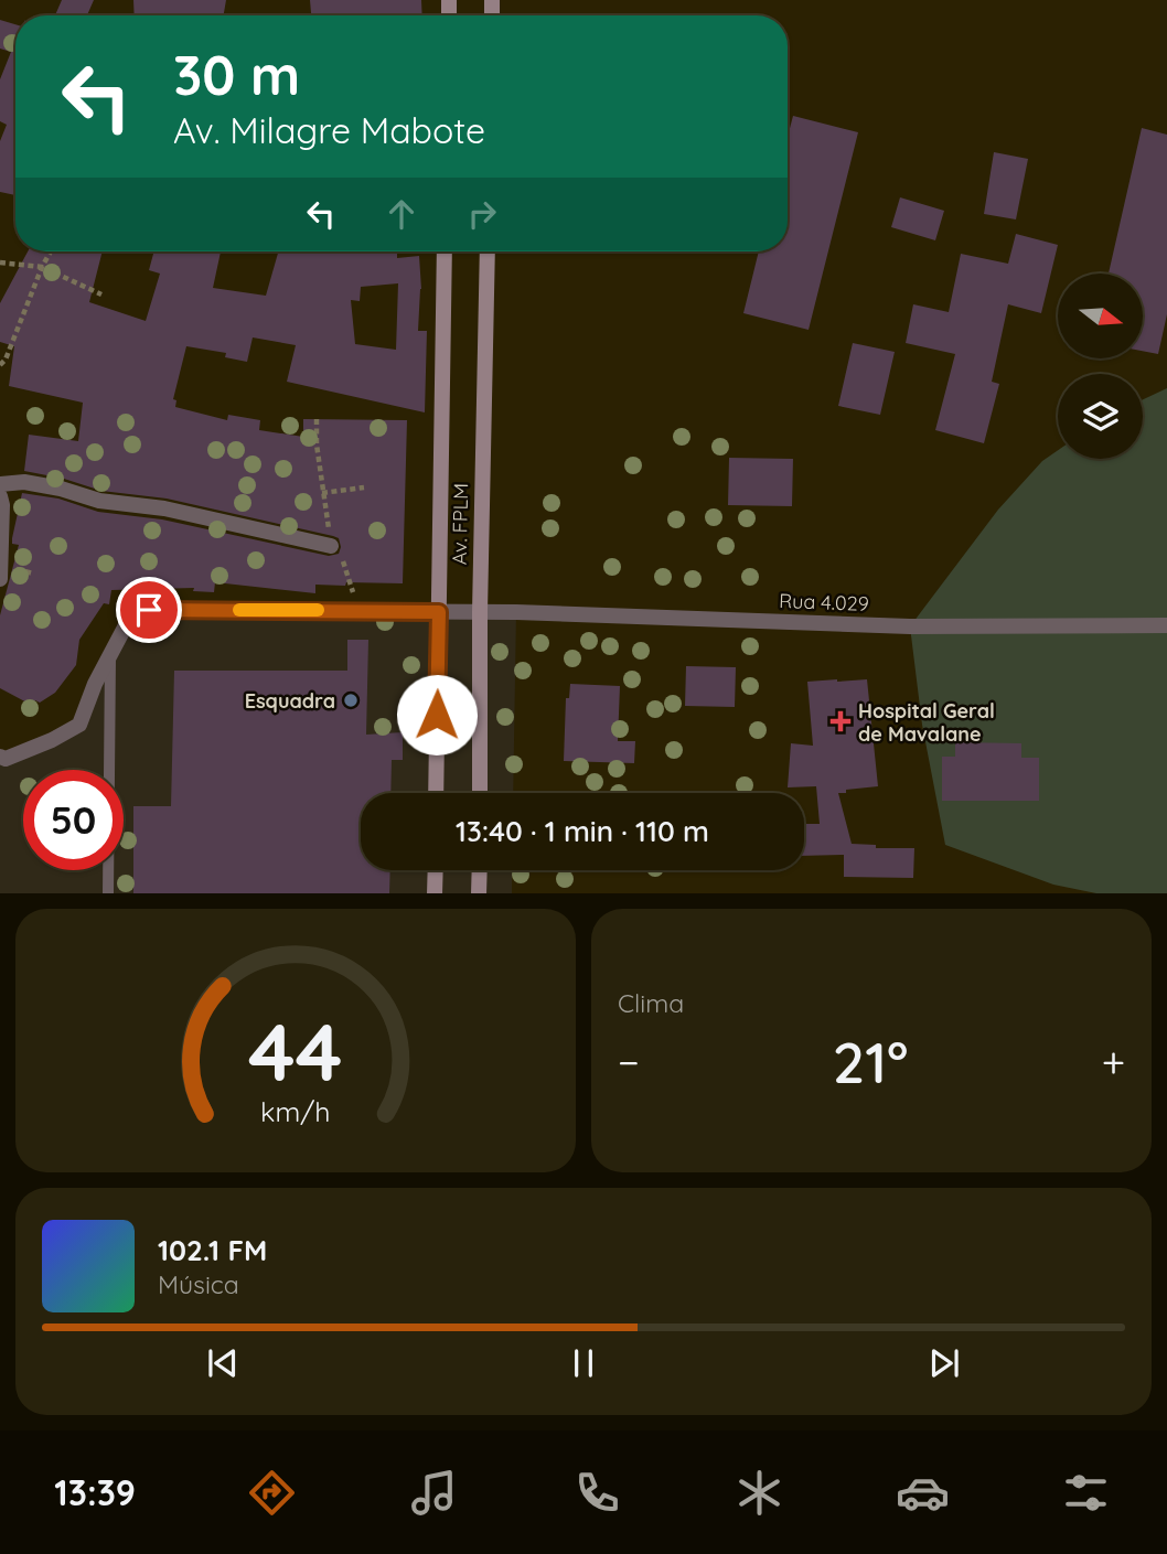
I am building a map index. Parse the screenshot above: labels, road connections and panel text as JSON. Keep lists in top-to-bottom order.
{
  "streets": {
    "main road": ["Av. FPLM"],
    "street": ["Rua 4.029"]
  },
  "crossings": [
    ["Av. FPLM", "Rua 4.029"]
  ],
  "places": {
    "other": ["Esquadra"],
    "health": ["Hospital Geral de Mavalane"]
  },
  "north": "right",
  "page": {
    "turn": ["30 m", "Av. Milagre Mabote"],
    "limit": "50",
    "trip": "13:40 · 1 min · 110 m",
    "tile": "Clima",
    "heat": ["−", "21°", "+"],
    "song": ["102.1 FM", "Música"],
    "tabs": "13:39",
    "gauge": ["44", "km/h"]
  }
}
